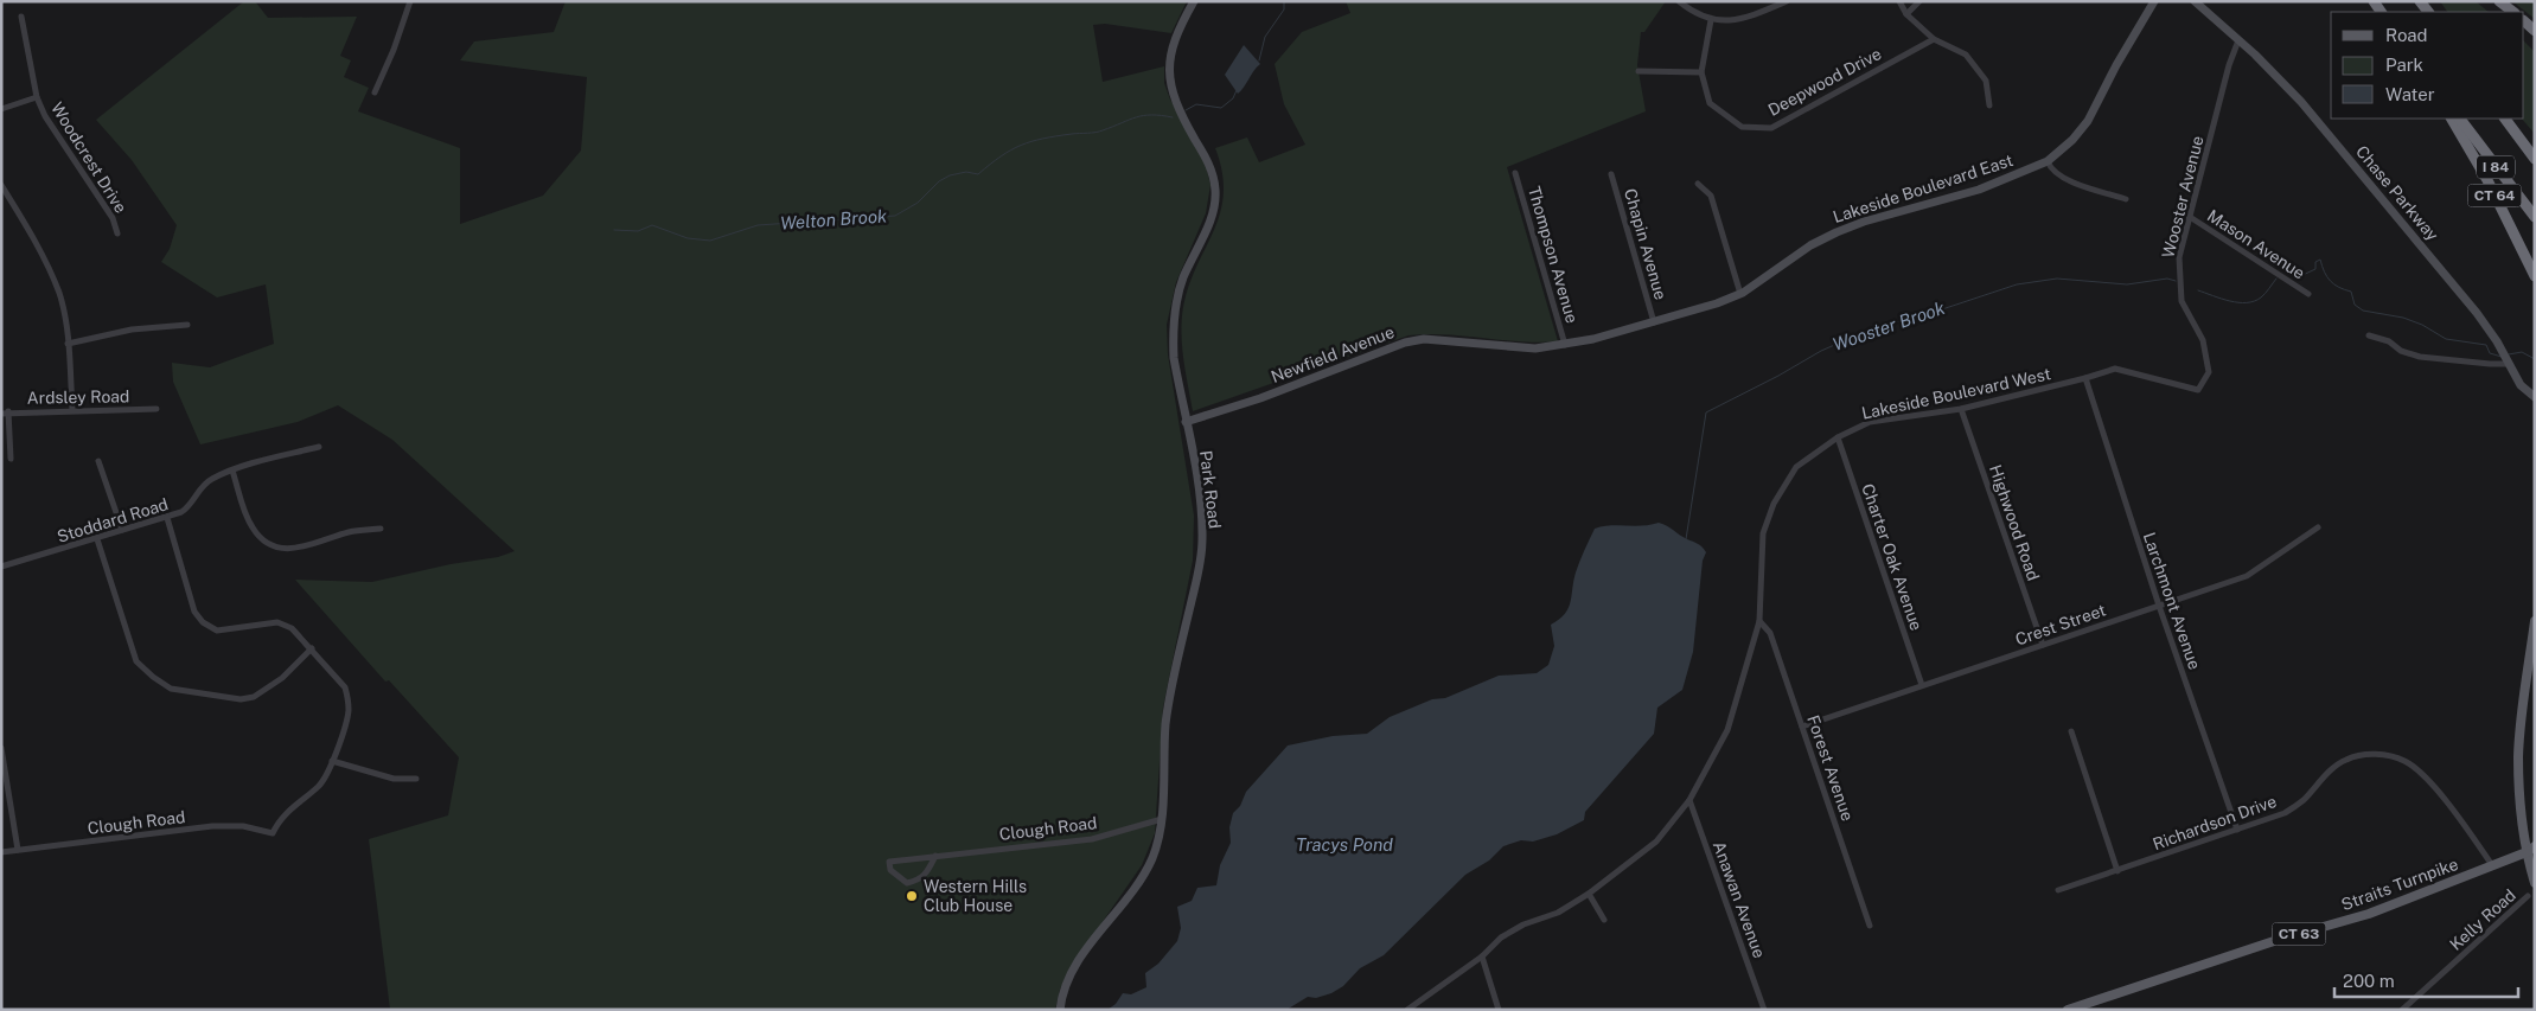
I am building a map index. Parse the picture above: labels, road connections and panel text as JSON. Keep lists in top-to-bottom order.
{
  "streets": {
    "highway": ["I 84", "CT 64"],
    "main road": [
      "Lakeside Boulevard East",
      "Chase Parkway",
      "Newfield Avenue",
      "Park Road",
      "Straits Turnpike",
      "CT 63"
    ],
    "street": [
      "Deepwood Drive",
      "Woodcrest Drive",
      "Wooster Avenue",
      "Chapin Avenue",
      "Mason Avenue",
      "Thompson Avenue",
      "Lakeside Boulevard West",
      "Ardsley Road",
      "Stoddard Road",
      "Highwood Road",
      "Charter Oak Avenue",
      "Larchmont Avenue",
      "Crest Street",
      "Forest Avenue",
      "Clough Road",
      "Richardson Drive",
      "Anawan Avenue",
      "Kelly Road"
    ]
  },
  "crossings": [
    ["Lakeside Boulevard East", "Chapin Avenue"],
    ["Lakeside Boulevard East", "Thompson Avenue"],
    ["Lakeside Boulevard East", "Newfield Avenue"],
    ["Chase Parkway", "Wooster Avenue"],
    ["Wooster Avenue", "Mason Avenue"],
    ["Wooster Avenue", "Lakeside Boulevard West"],
    ["Thompson Avenue", "Newfield Avenue"],
    ["Newfield Avenue", "Park Road"],
    ["Lakeside Boulevard West", "Highwood Road"],
    ["Lakeside Boulevard West", "Charter Oak Avenue"],
    ["Lakeside Boulevard West", "Larchmont Avenue"],
    ["Lakeside Boulevard West", "Forest Avenue"],
    ["Lakeside Boulevard West", "Anawan Avenue"],
    ["Park Road", "Clough Road"],
    ["Highwood Road", "Crest Street"],
    ["Charter Oak Avenue", "Crest Street"],
    ["Larchmont Avenue", "Crest Street"],
    ["Larchmont Avenue", "Richardson Drive"],
    ["Crest Street", "Forest Avenue"],
    ["Richardson Drive", "Straits Turnpike"]
  ],
  "water": ["Welton Brook", "Wooster Brook", "Tracys Pond"],
  "places": ["Western Hills Club House"],
  "legend": ["Road", "Park", "Water"],
  "scale_bar": "200 m"
}
